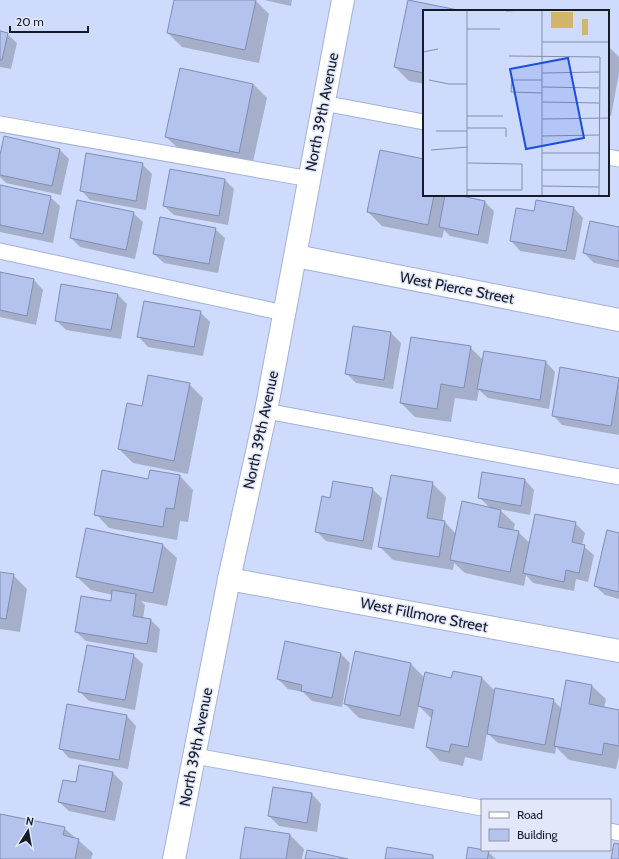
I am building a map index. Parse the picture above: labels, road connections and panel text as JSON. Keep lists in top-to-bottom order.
{
  "streets": {
    "street": ["North 39th Avenue", "West Pierce Street", "West Fillmore Street"]
  },
  "crossings": [
    ["North 39th Avenue", "West Pierce Street"],
    ["North 39th Avenue", "West Fillmore Street"]
  ],
  "legend": ["Road", "Building"],
  "scale_bar": "20 m",
  "north": "top"
}
